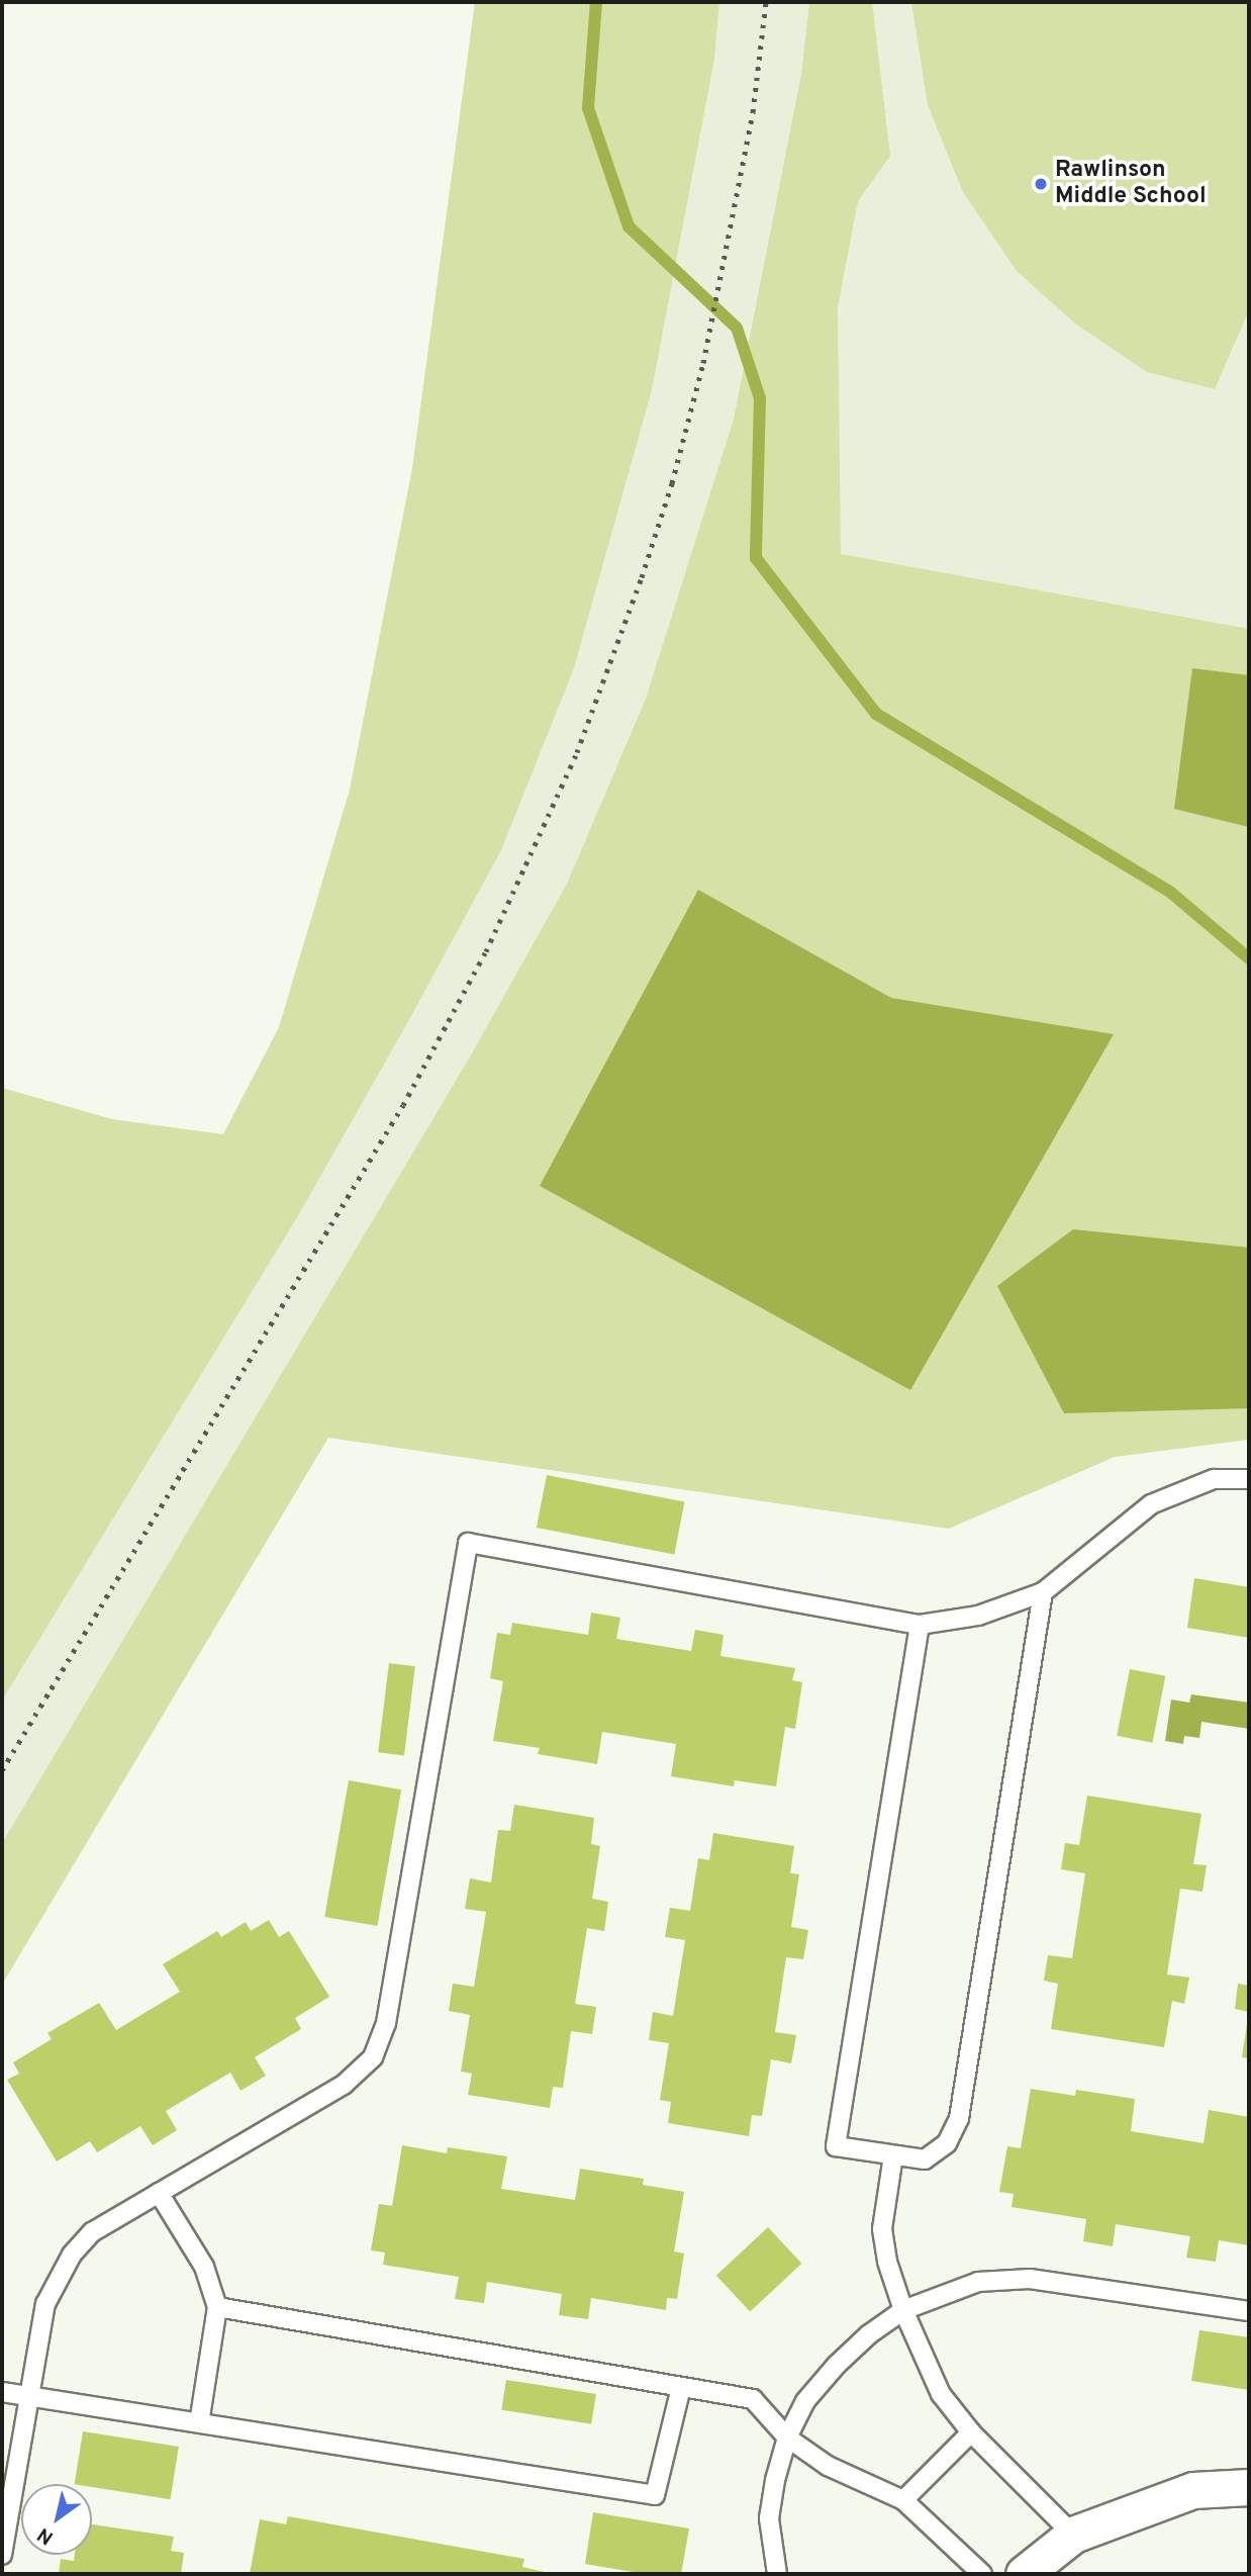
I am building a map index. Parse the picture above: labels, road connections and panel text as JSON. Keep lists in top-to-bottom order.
{
  "places": ["Rawlinson Middle School"],
  "north": "bottom left"
}
